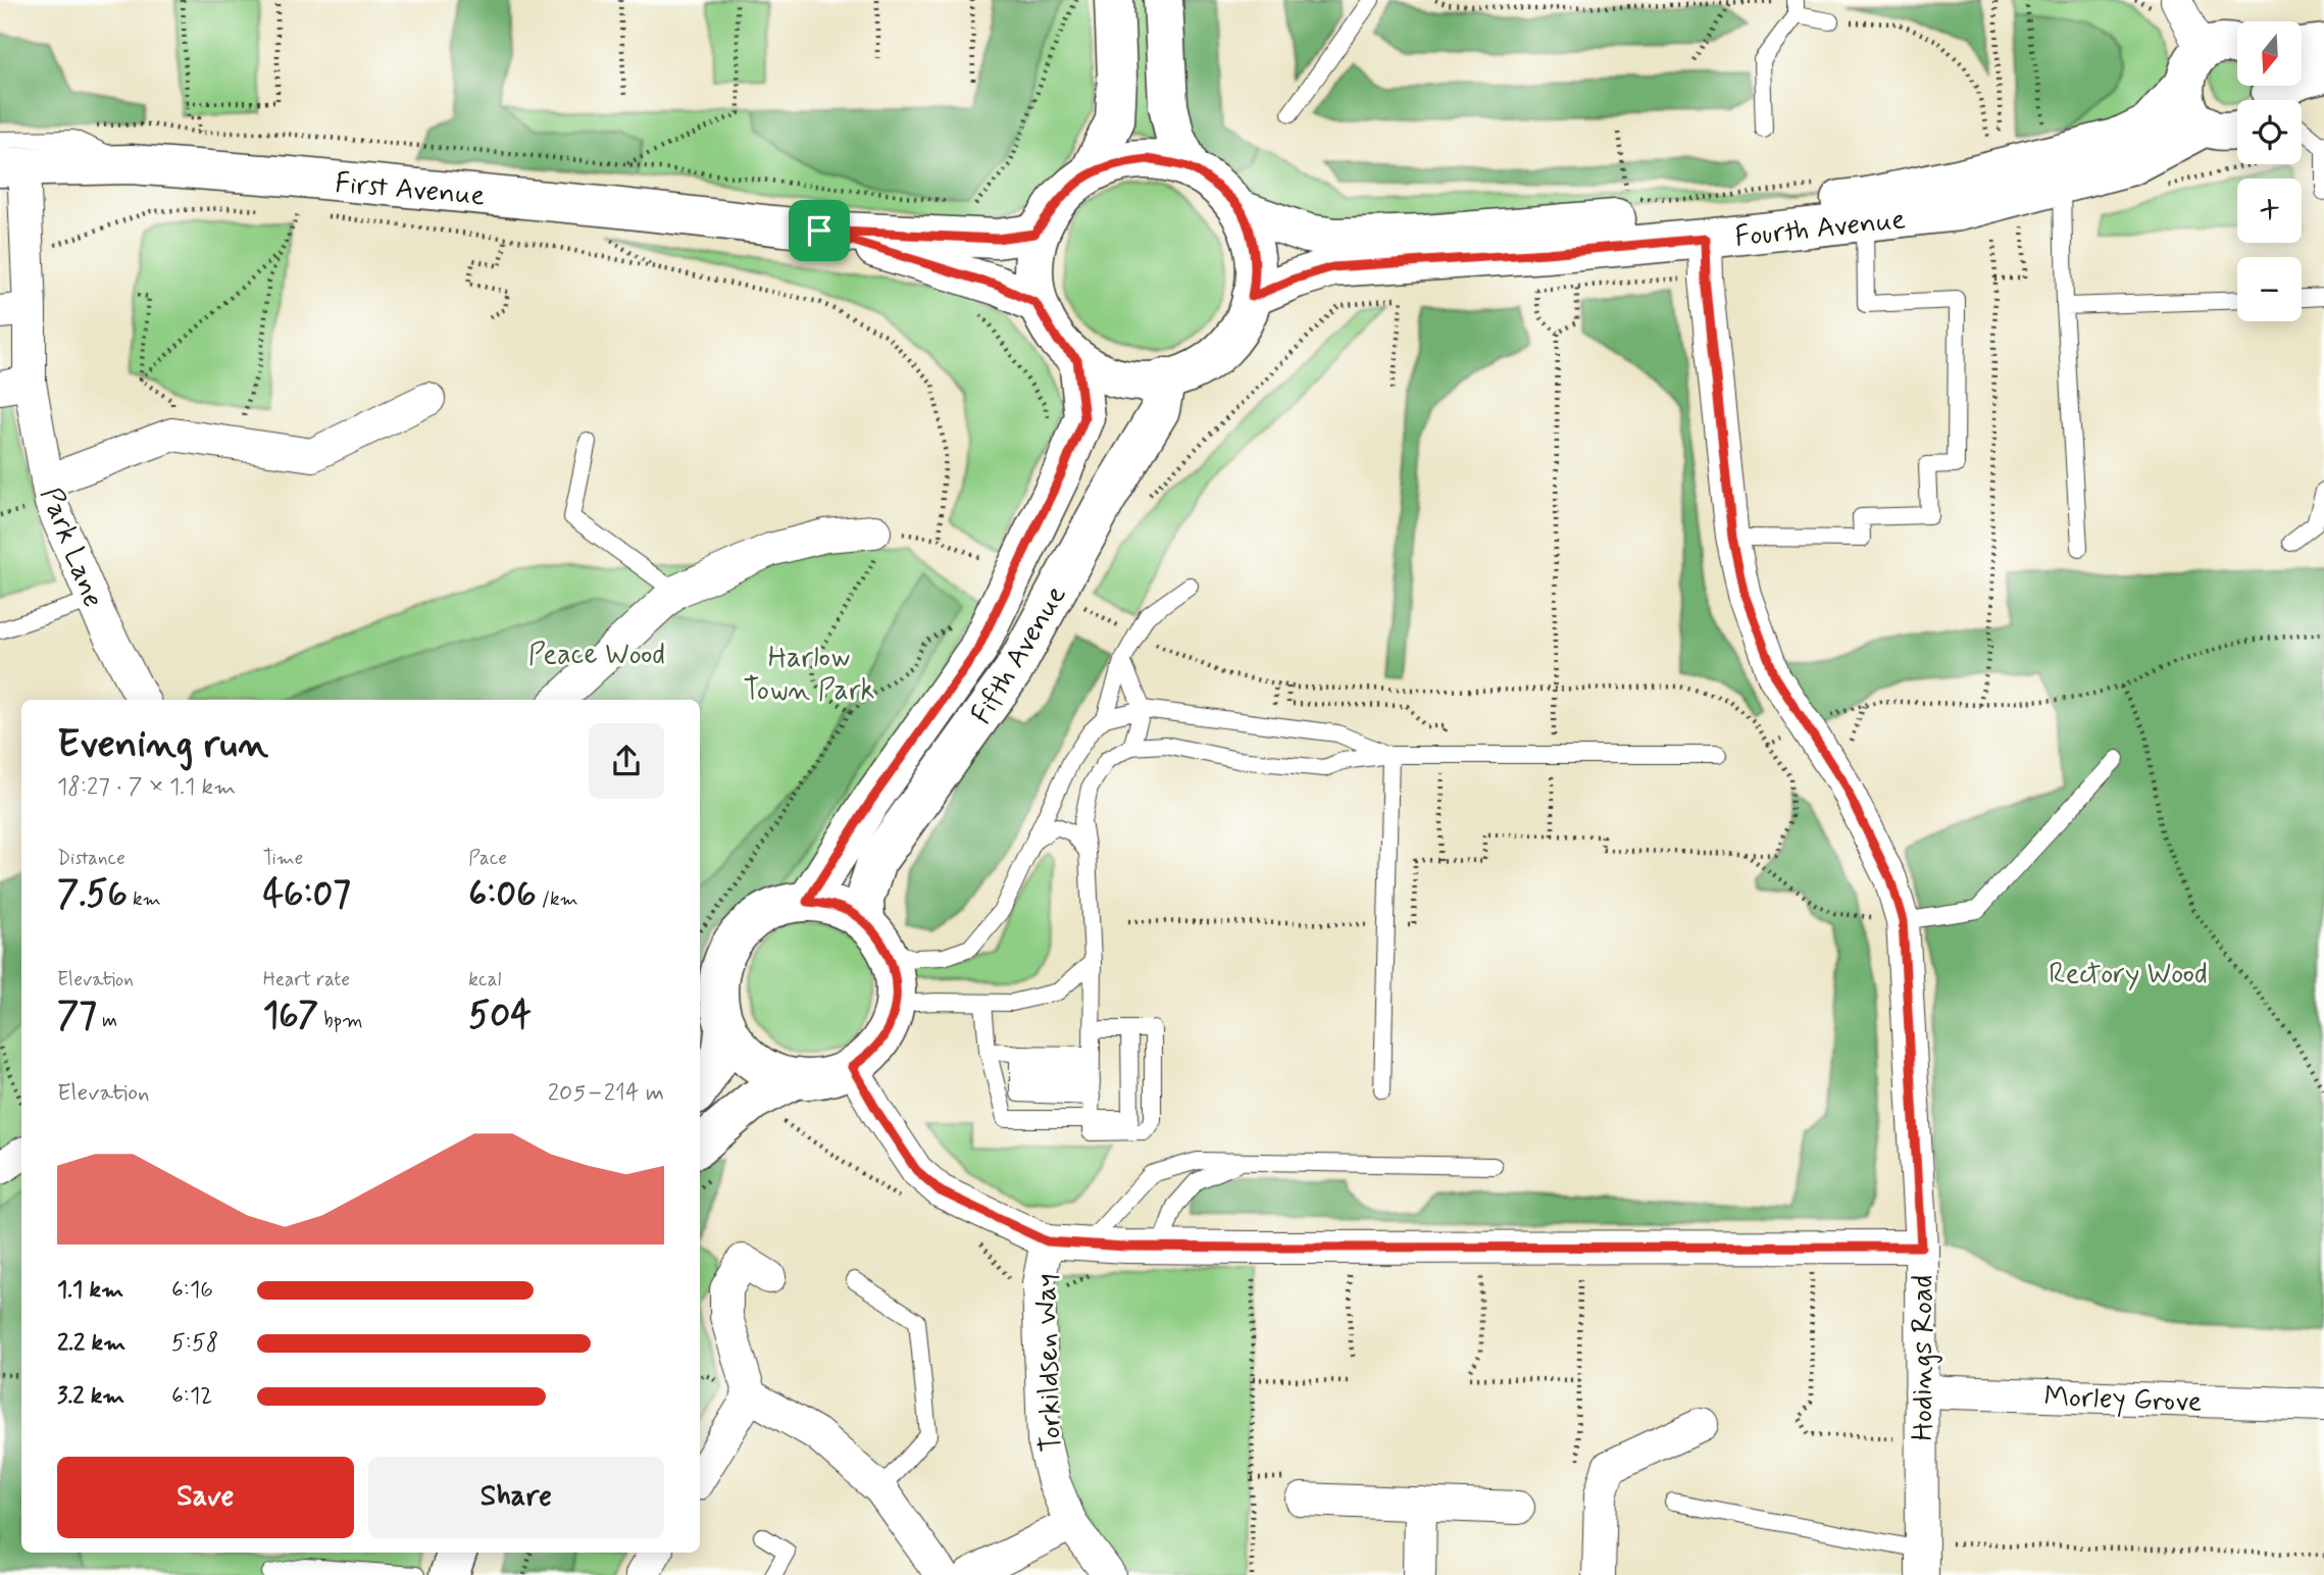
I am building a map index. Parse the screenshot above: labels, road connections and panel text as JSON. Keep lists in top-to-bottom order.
{
  "streets": {
    "street": [
      "First Avenue",
      "Fourth Avenue",
      "Park Lane",
      "Fifth Avenue",
      "Hodings Road",
      "Torkildsen Way",
      "Morley Grove"
    ]
  },
  "crossings": [
    ["First Avenue", "Fourth Avenue"],
    ["First Avenue", "Park Lane"],
    ["First Avenue", "Fifth Avenue"],
    ["Fourth Avenue", "Fifth Avenue"],
    ["Fourth Avenue", "Hodings Road"],
    ["Hodings Road", "Morley Grove"]
  ],
  "parks": ["Peace Wood", "Harlow Town Park", "Rectory Wood"],
  "north": "bottom",
  "page": {
    "map_buttons": ["+", "−"],
    "heading": ["Evening run", "18:27 · 7 × 1.1 km"],
    "stats": [
      ["Distance", "7.56 km"],
      ["Time", "46:07"],
      ["Pace", "6:06 /km"],
      ["Elevation", "77 m"],
      ["Heart rate", "167 bpm"],
      ["kcal", "504"]
    ],
    "chart": ["Elevation", "205–214 m"],
    "list": [
      {
        "name": "1.1 km",
        "note": "6:16"
      },
      {
        "name": "2.2 km",
        "note": "5:58"
      },
      {
        "name": "3.2 km",
        "note": "6:12"
      }
    ],
    "buttons": ["Save", "Share"]
  }
}
